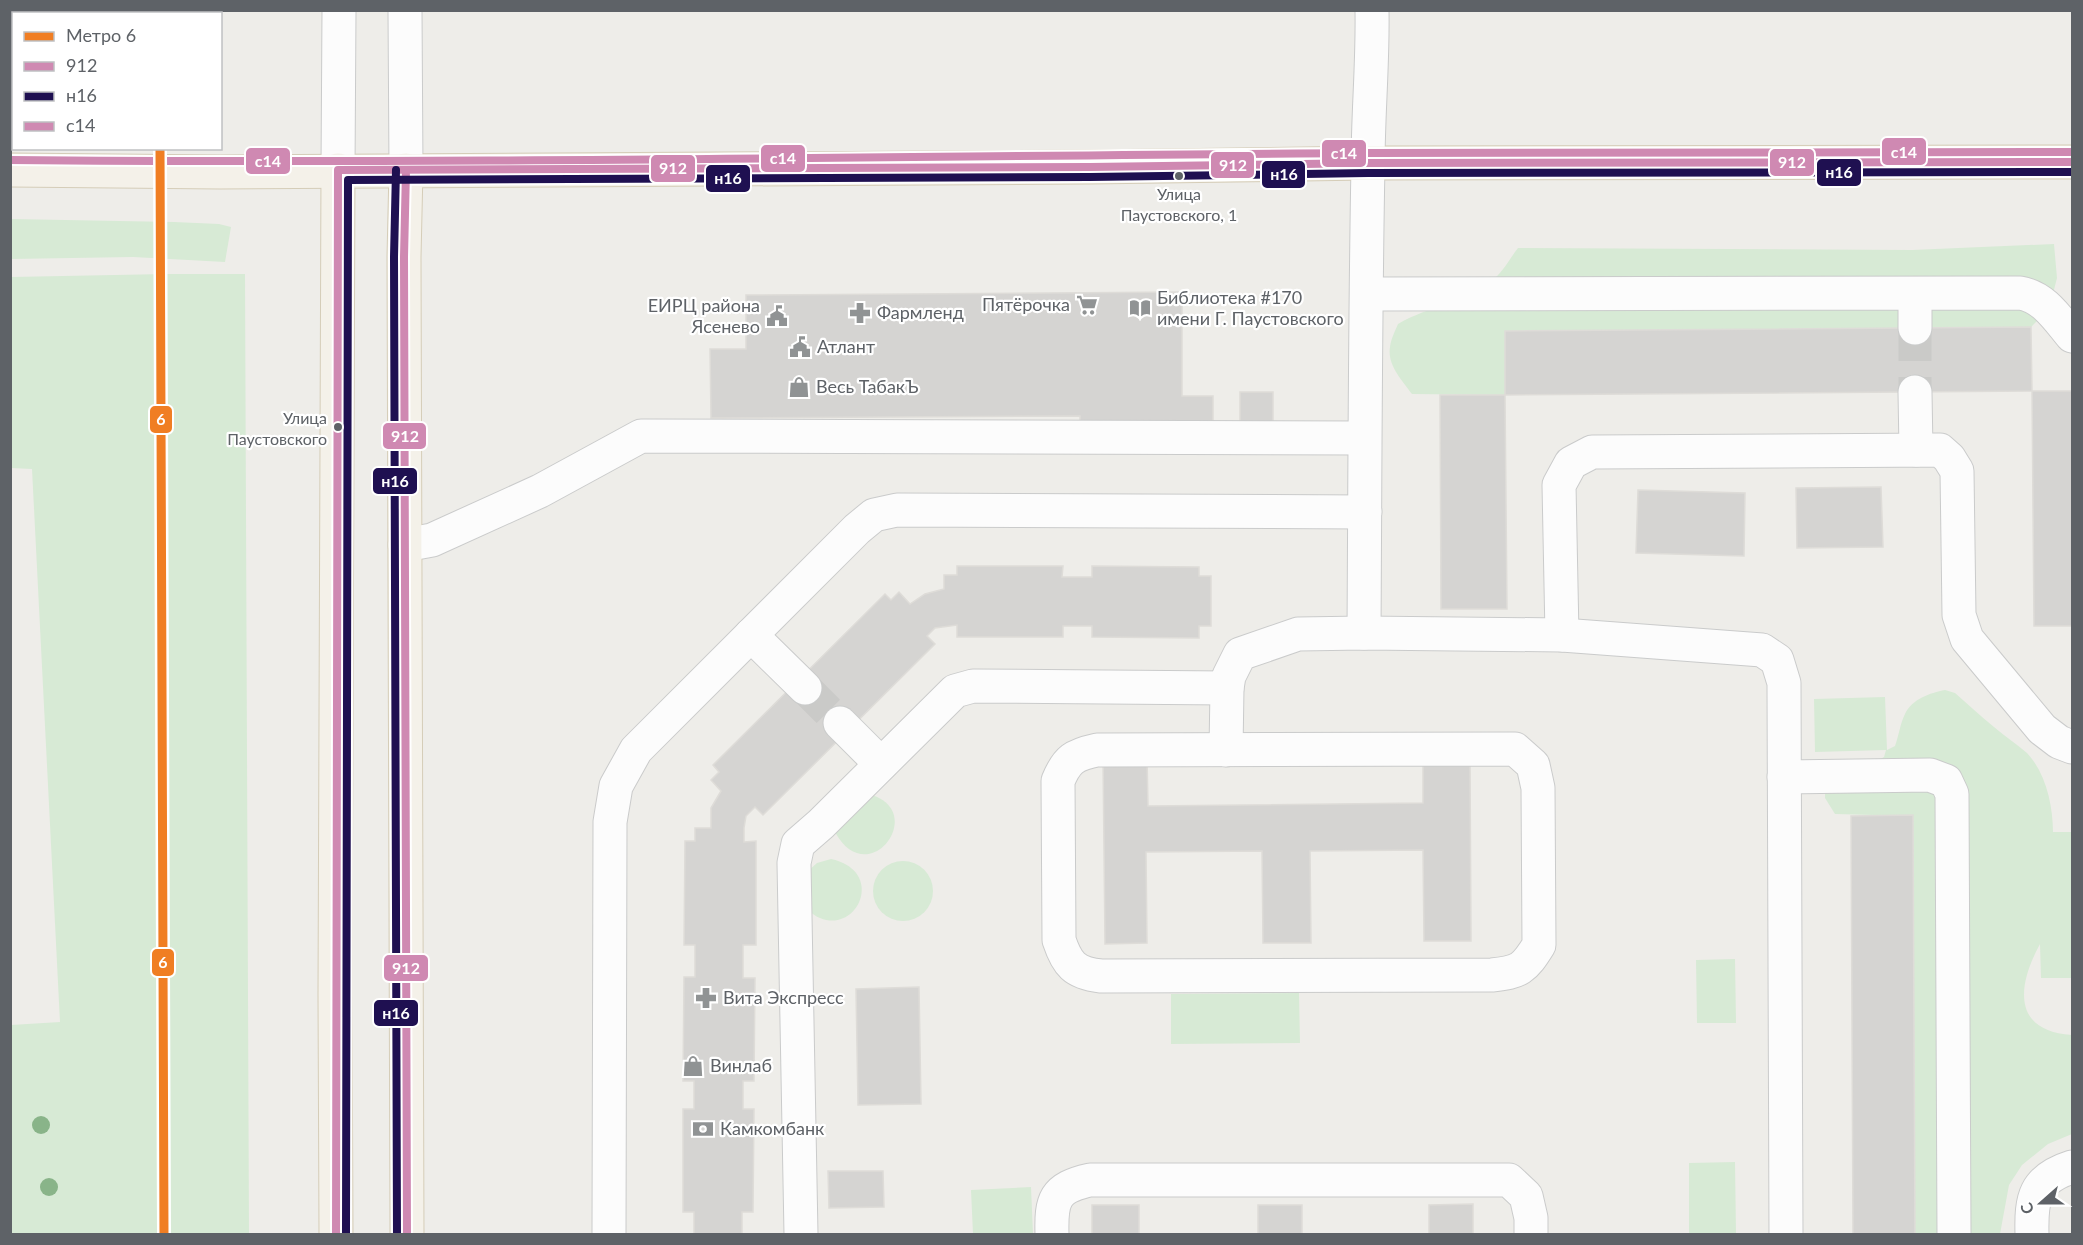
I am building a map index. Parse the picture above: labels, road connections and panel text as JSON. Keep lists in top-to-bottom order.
{
  "places": {
    "other": ["Улица Паустовского, 1", "Улица Паустовского"],
    "supermarket": ["Пятёрочка"],
    "library": ["Библиотека #170 имени Г. Паустовского"],
    "pharmacy": ["Фармленд", "Вита Экспресс"],
    "public building": ["ЕИРЦ района Ясенево", "Атлант"],
    "shop": ["Весь ТабакЪ", "Винлаб"],
    "bank": ["Камкомбанк"]
  },
  "lines": [
    "metro line 6",
    "transit line с14",
    "transit line 912",
    "transit line н16"
  ],
  "legend": [
    "Метро 6",
    "912",
    "н16",
    "с14"
  ],
  "north": "left"
}
